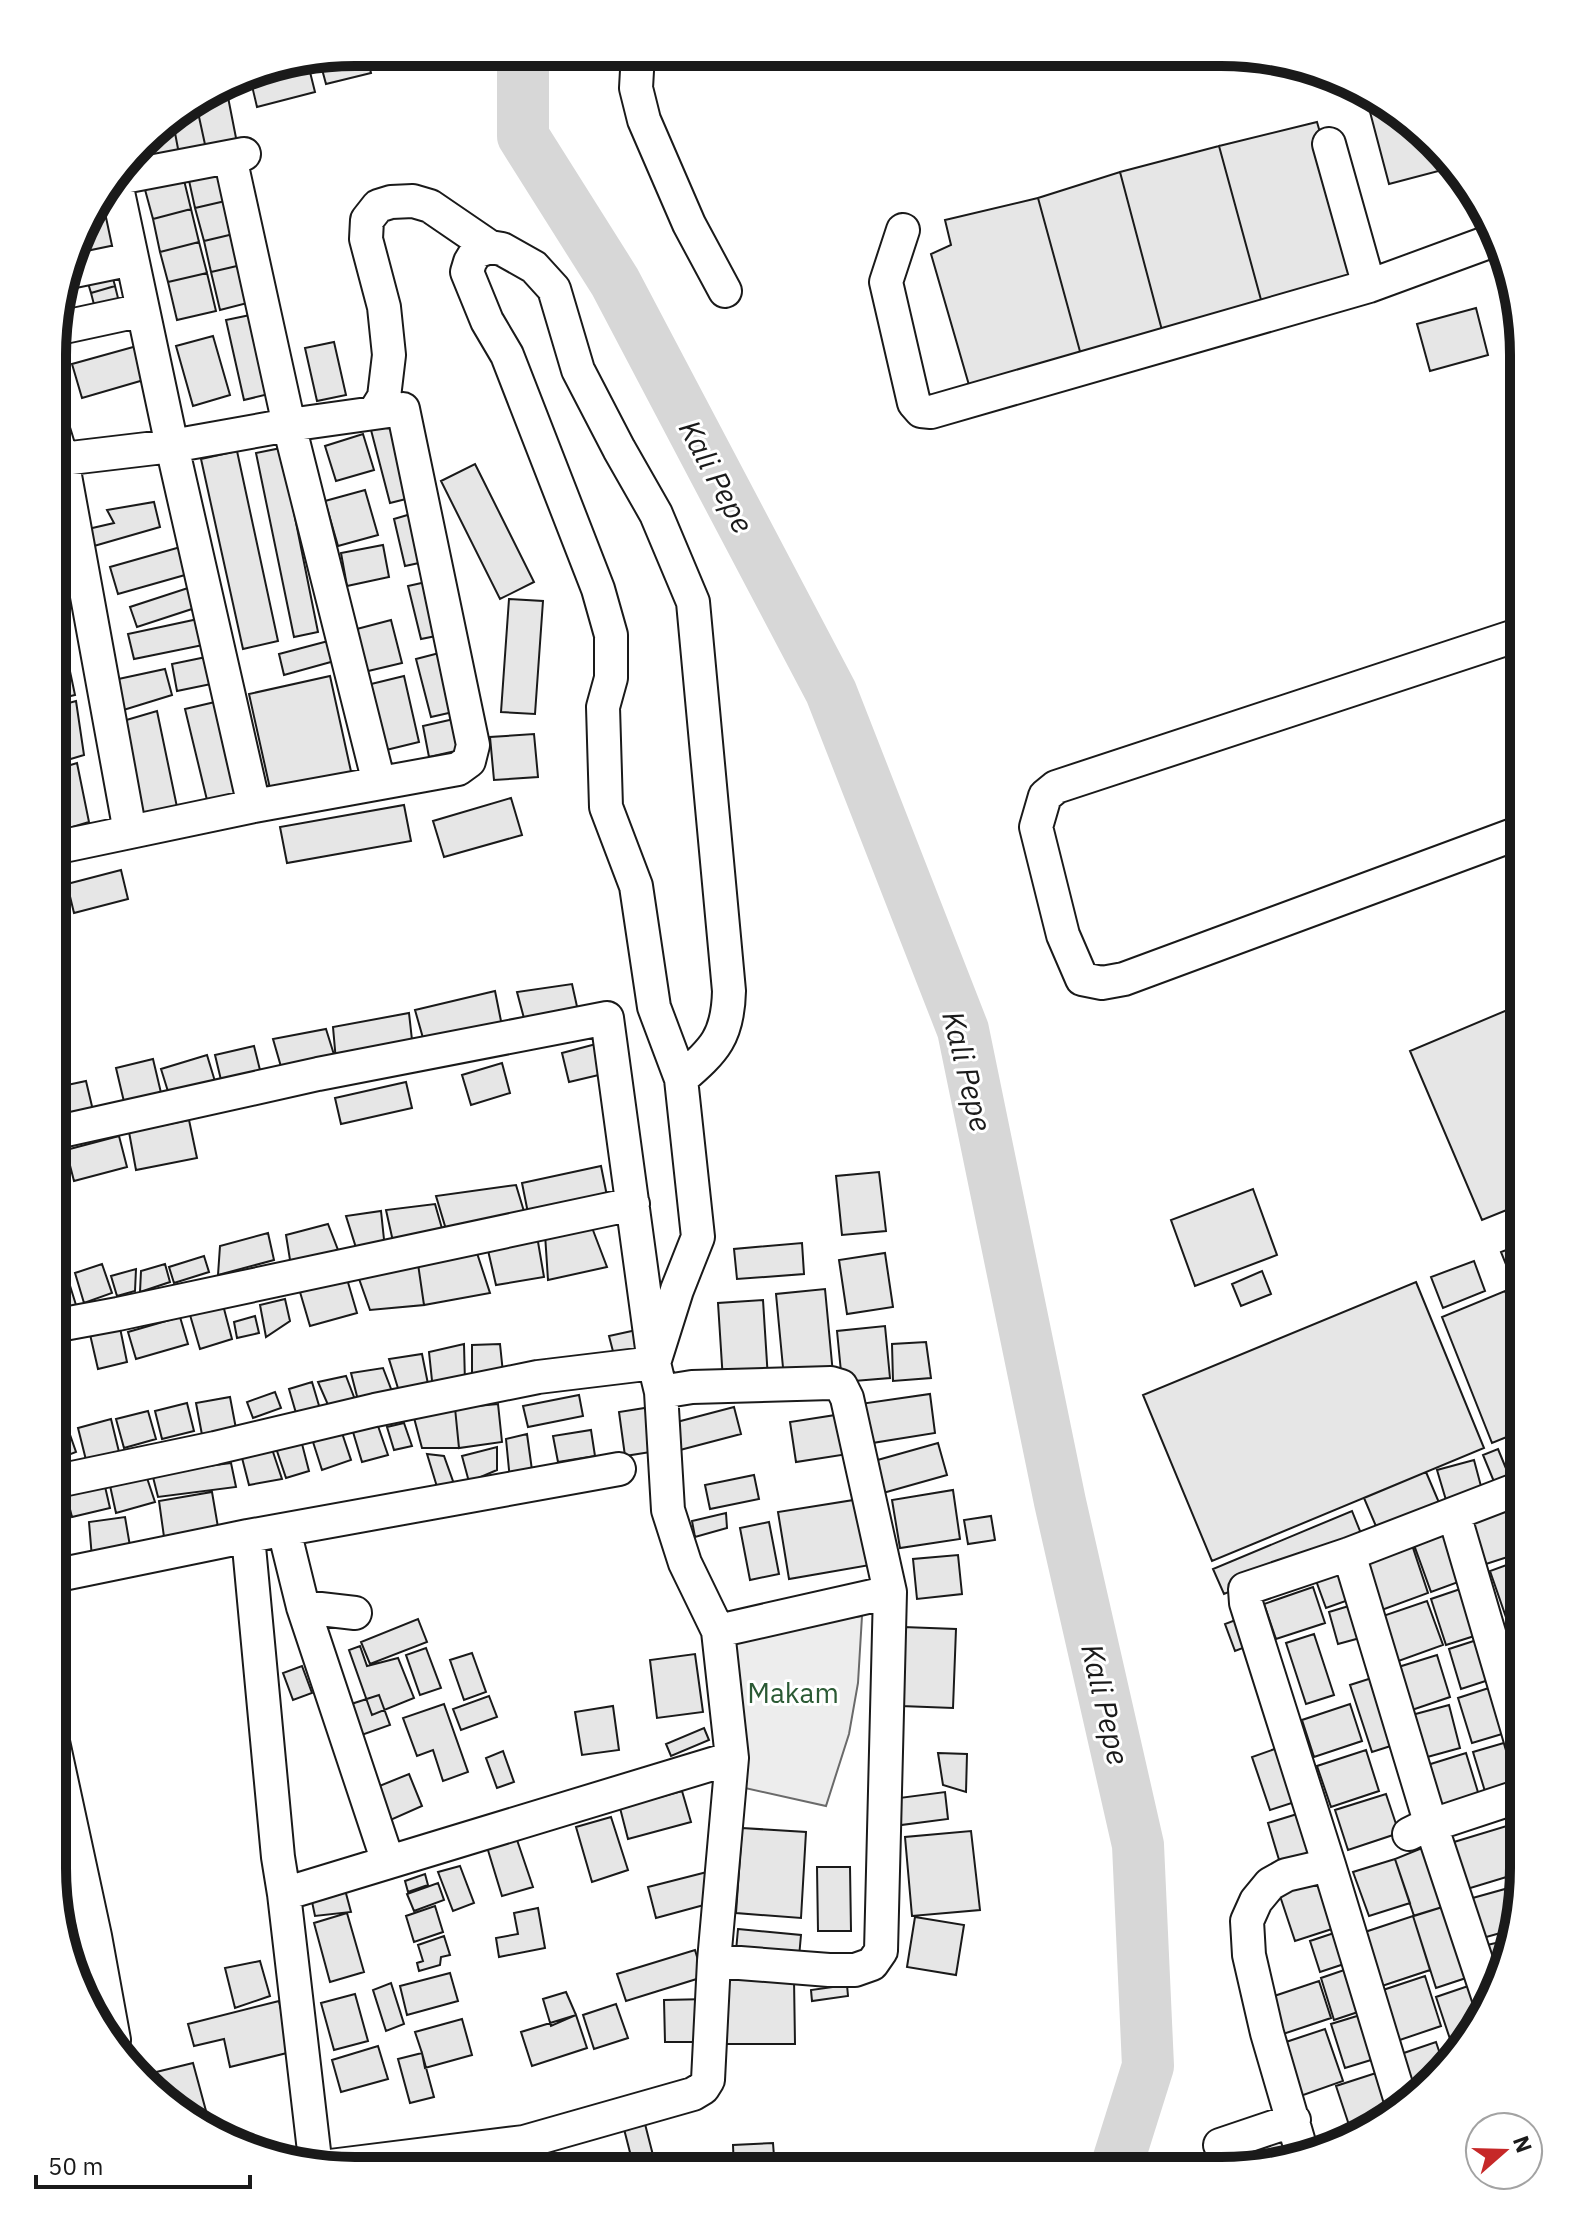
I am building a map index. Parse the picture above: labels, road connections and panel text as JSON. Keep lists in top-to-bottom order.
{
  "water": ["Kali Pepe"],
  "parks": ["Makam"],
  "scale_bar": "50 m",
  "north": "right"
}
